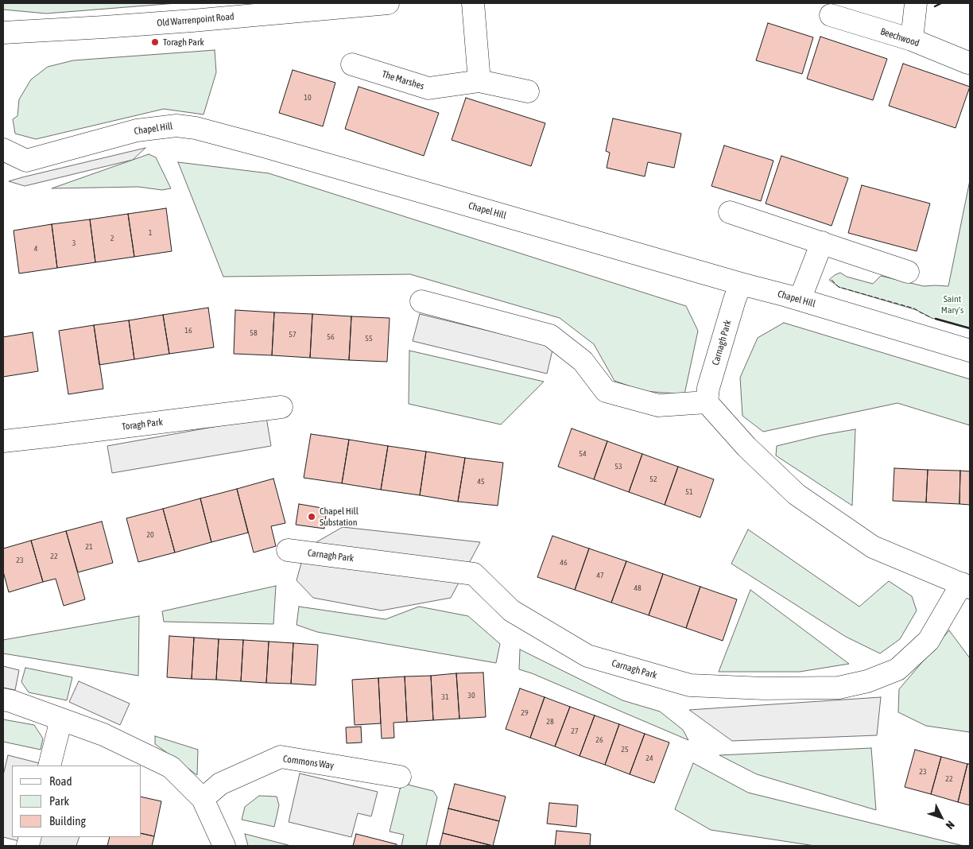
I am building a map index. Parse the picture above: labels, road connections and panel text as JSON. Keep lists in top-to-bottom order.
{
  "streets": {
    "street": [
      "Old Warrenpoint Road",
      "Beechwood",
      "The Marshes",
      "Chapel Hill",
      "Carnagh Park",
      "Toragh Park",
      "Commons Way"
    ]
  },
  "crossings": [
    ["Chapel Hill", "Carnagh Park"]
  ],
  "parks": ["Saint Mary's"],
  "places": ["Toragh Park", "Chapel Hill Substation"],
  "house_numbers": [
    "10",
    "1",
    "2",
    "3",
    "4",
    "16",
    "58",
    "57",
    "56",
    "55",
    "54",
    "53",
    "52",
    "45",
    "51",
    "20",
    "21",
    "22",
    "23",
    "46",
    "47",
    "48",
    "30",
    "31",
    "29",
    "28",
    "27",
    "26",
    "25",
    "24",
    "23",
    "22"
  ],
  "legend": ["Road", "Park", "Building"],
  "north": "bottom right"
}
